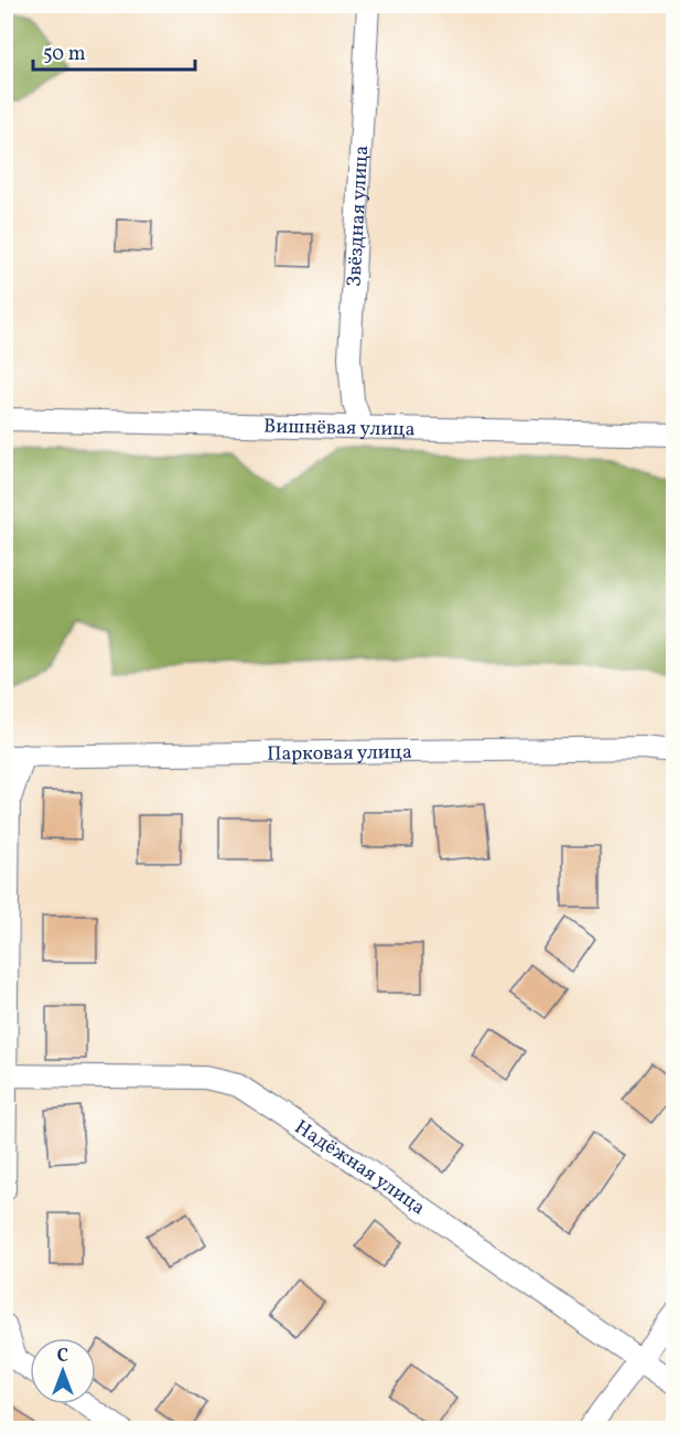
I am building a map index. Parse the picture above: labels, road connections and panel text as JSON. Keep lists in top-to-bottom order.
{
  "streets": {
    "street": [
      "Звёздная улица",
      "Вишнёвая улица",
      "Парковая улица",
      "Надёжная улица"
    ]
  },
  "crossings": [
    ["Звёздная улица", "Вишнёвая улица"]
  ],
  "scale_bar": "50 m",
  "north": "top"
}
